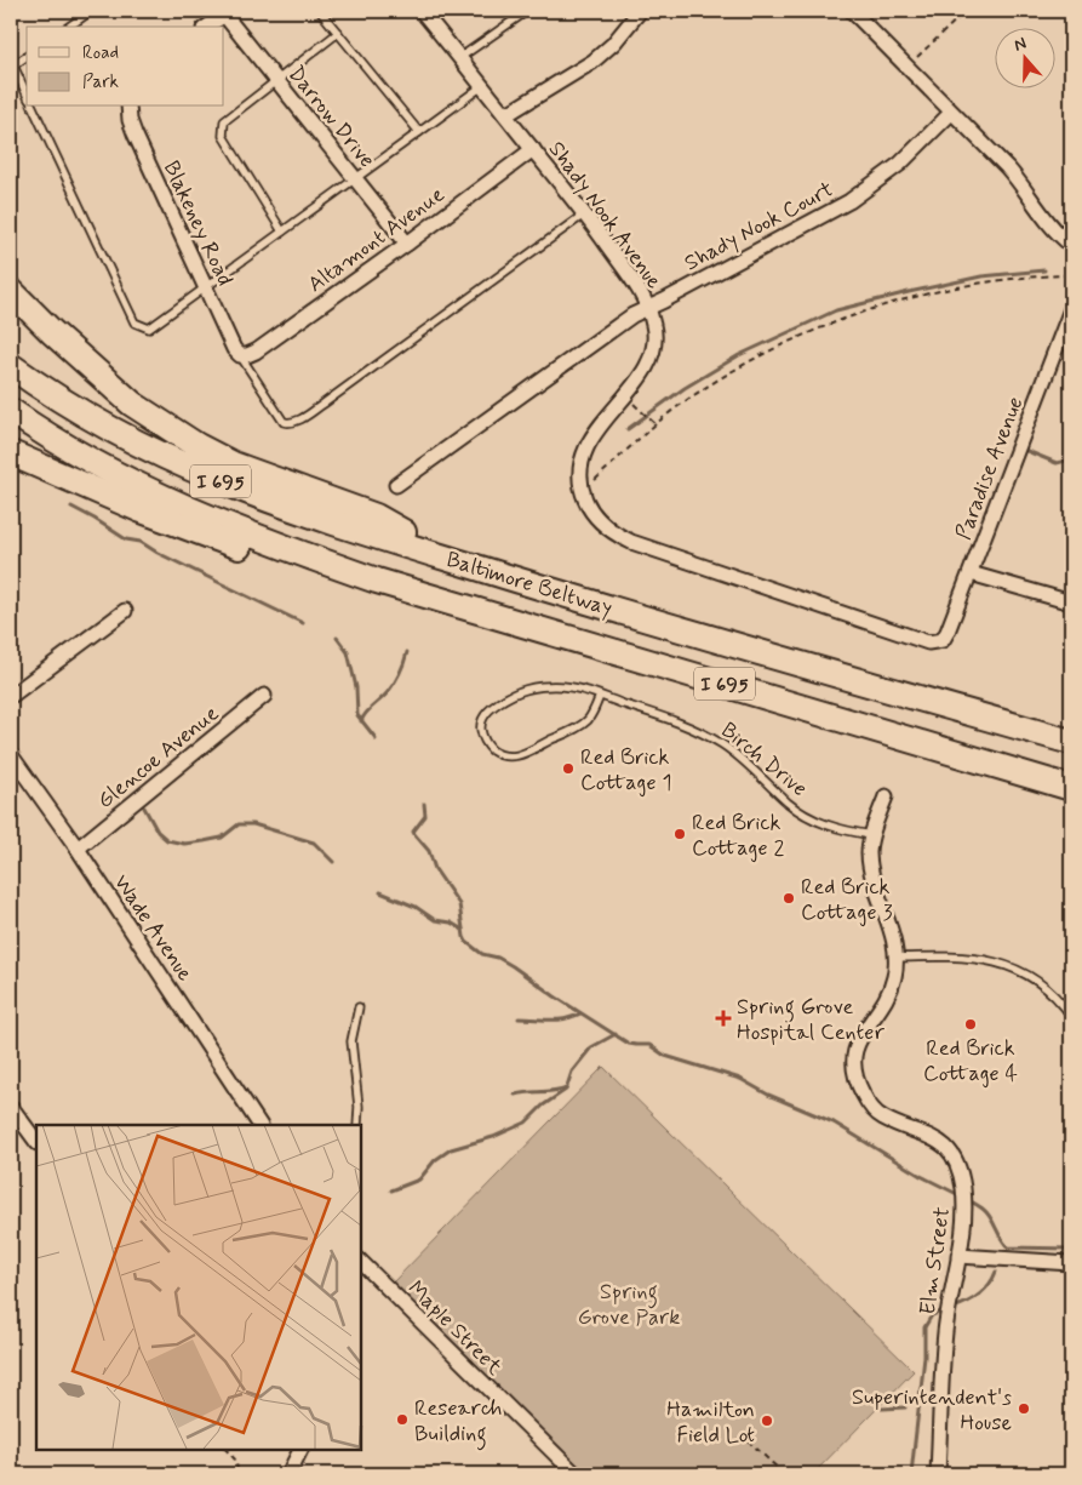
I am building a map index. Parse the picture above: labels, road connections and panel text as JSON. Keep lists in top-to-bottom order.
{
  "streets": {
    "highway": ["I 695", "Baltimore Beltway"],
    "street": [
      "Darrow Drive",
      "Shady Nook Avenue",
      "Blakeney Road",
      "Shady Nook Court",
      "Altamont Avenue",
      "Paradise Avenue",
      "Glencoe Avenue",
      "Wade Avenue",
      "Elm Street",
      "Maple Street"
    ],
    "lane": ["Birch Drive"]
  },
  "crossings": [
    ["Darrow Drive", "Altamont Avenue"],
    ["Shady Nook Avenue", "Shady Nook Court"],
    ["Shady Nook Avenue", "Altamont Avenue"],
    ["Shady Nook Avenue", "Paradise Avenue"],
    ["Blakeney Road", "Altamont Avenue"],
    ["Glencoe Avenue", "Wade Avenue"],
    ["Birch Drive", "Elm Street"]
  ],
  "parks": ["Spring Grove Park"],
  "places": {
    "other": [
      "Red Brick Cottage 1",
      "Red Brick Cottage 2",
      "Red Brick Cottage 3",
      "Red Brick Cottage 4",
      "Superintendent's House",
      "Research Building",
      "Hamilton Field Lot"
    ],
    "health": ["Spring Grove Hospital Center"]
  },
  "legend": ["Road", "Park"],
  "north": "top"
}
